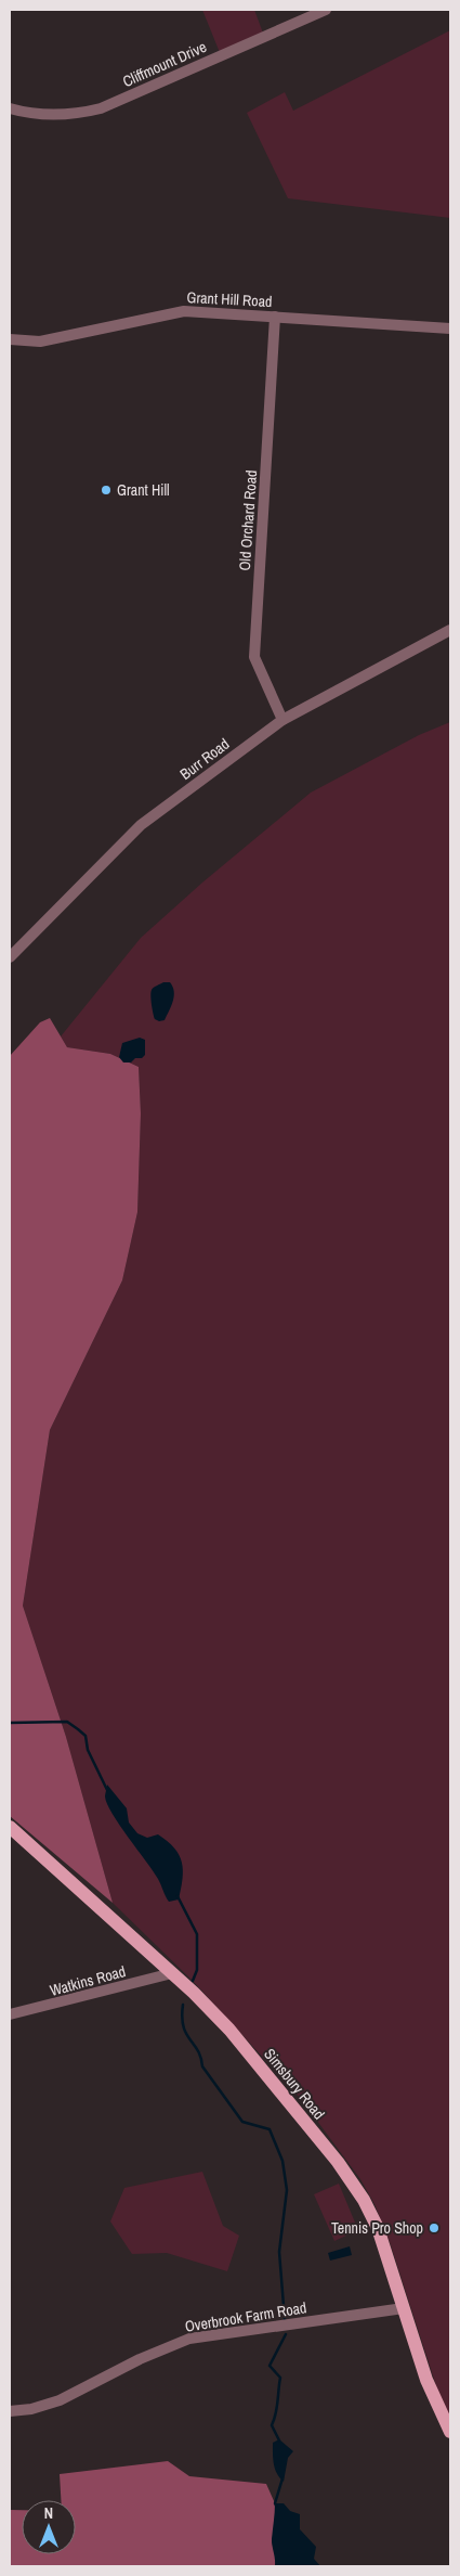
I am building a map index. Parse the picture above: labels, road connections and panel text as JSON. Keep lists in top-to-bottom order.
{
  "streets": {
    "main road": ["Simsbury Road"],
    "street": [
      "Cliffmount Drive",
      "Grant Hill Road",
      "Old Orchard Road",
      "Burr Road",
      "Watkins Road",
      "Overbrook Farm Road"
    ]
  },
  "crossings": [
    ["Grant Hill Road", "Old Orchard Road"],
    ["Old Orchard Road", "Burr Road"],
    ["Watkins Road", "Simsbury Road"],
    ["Simsbury Road", "Overbrook Farm Road"]
  ],
  "places": ["Grant Hill", "Tennis Pro Shop"],
  "north": "top"
}
